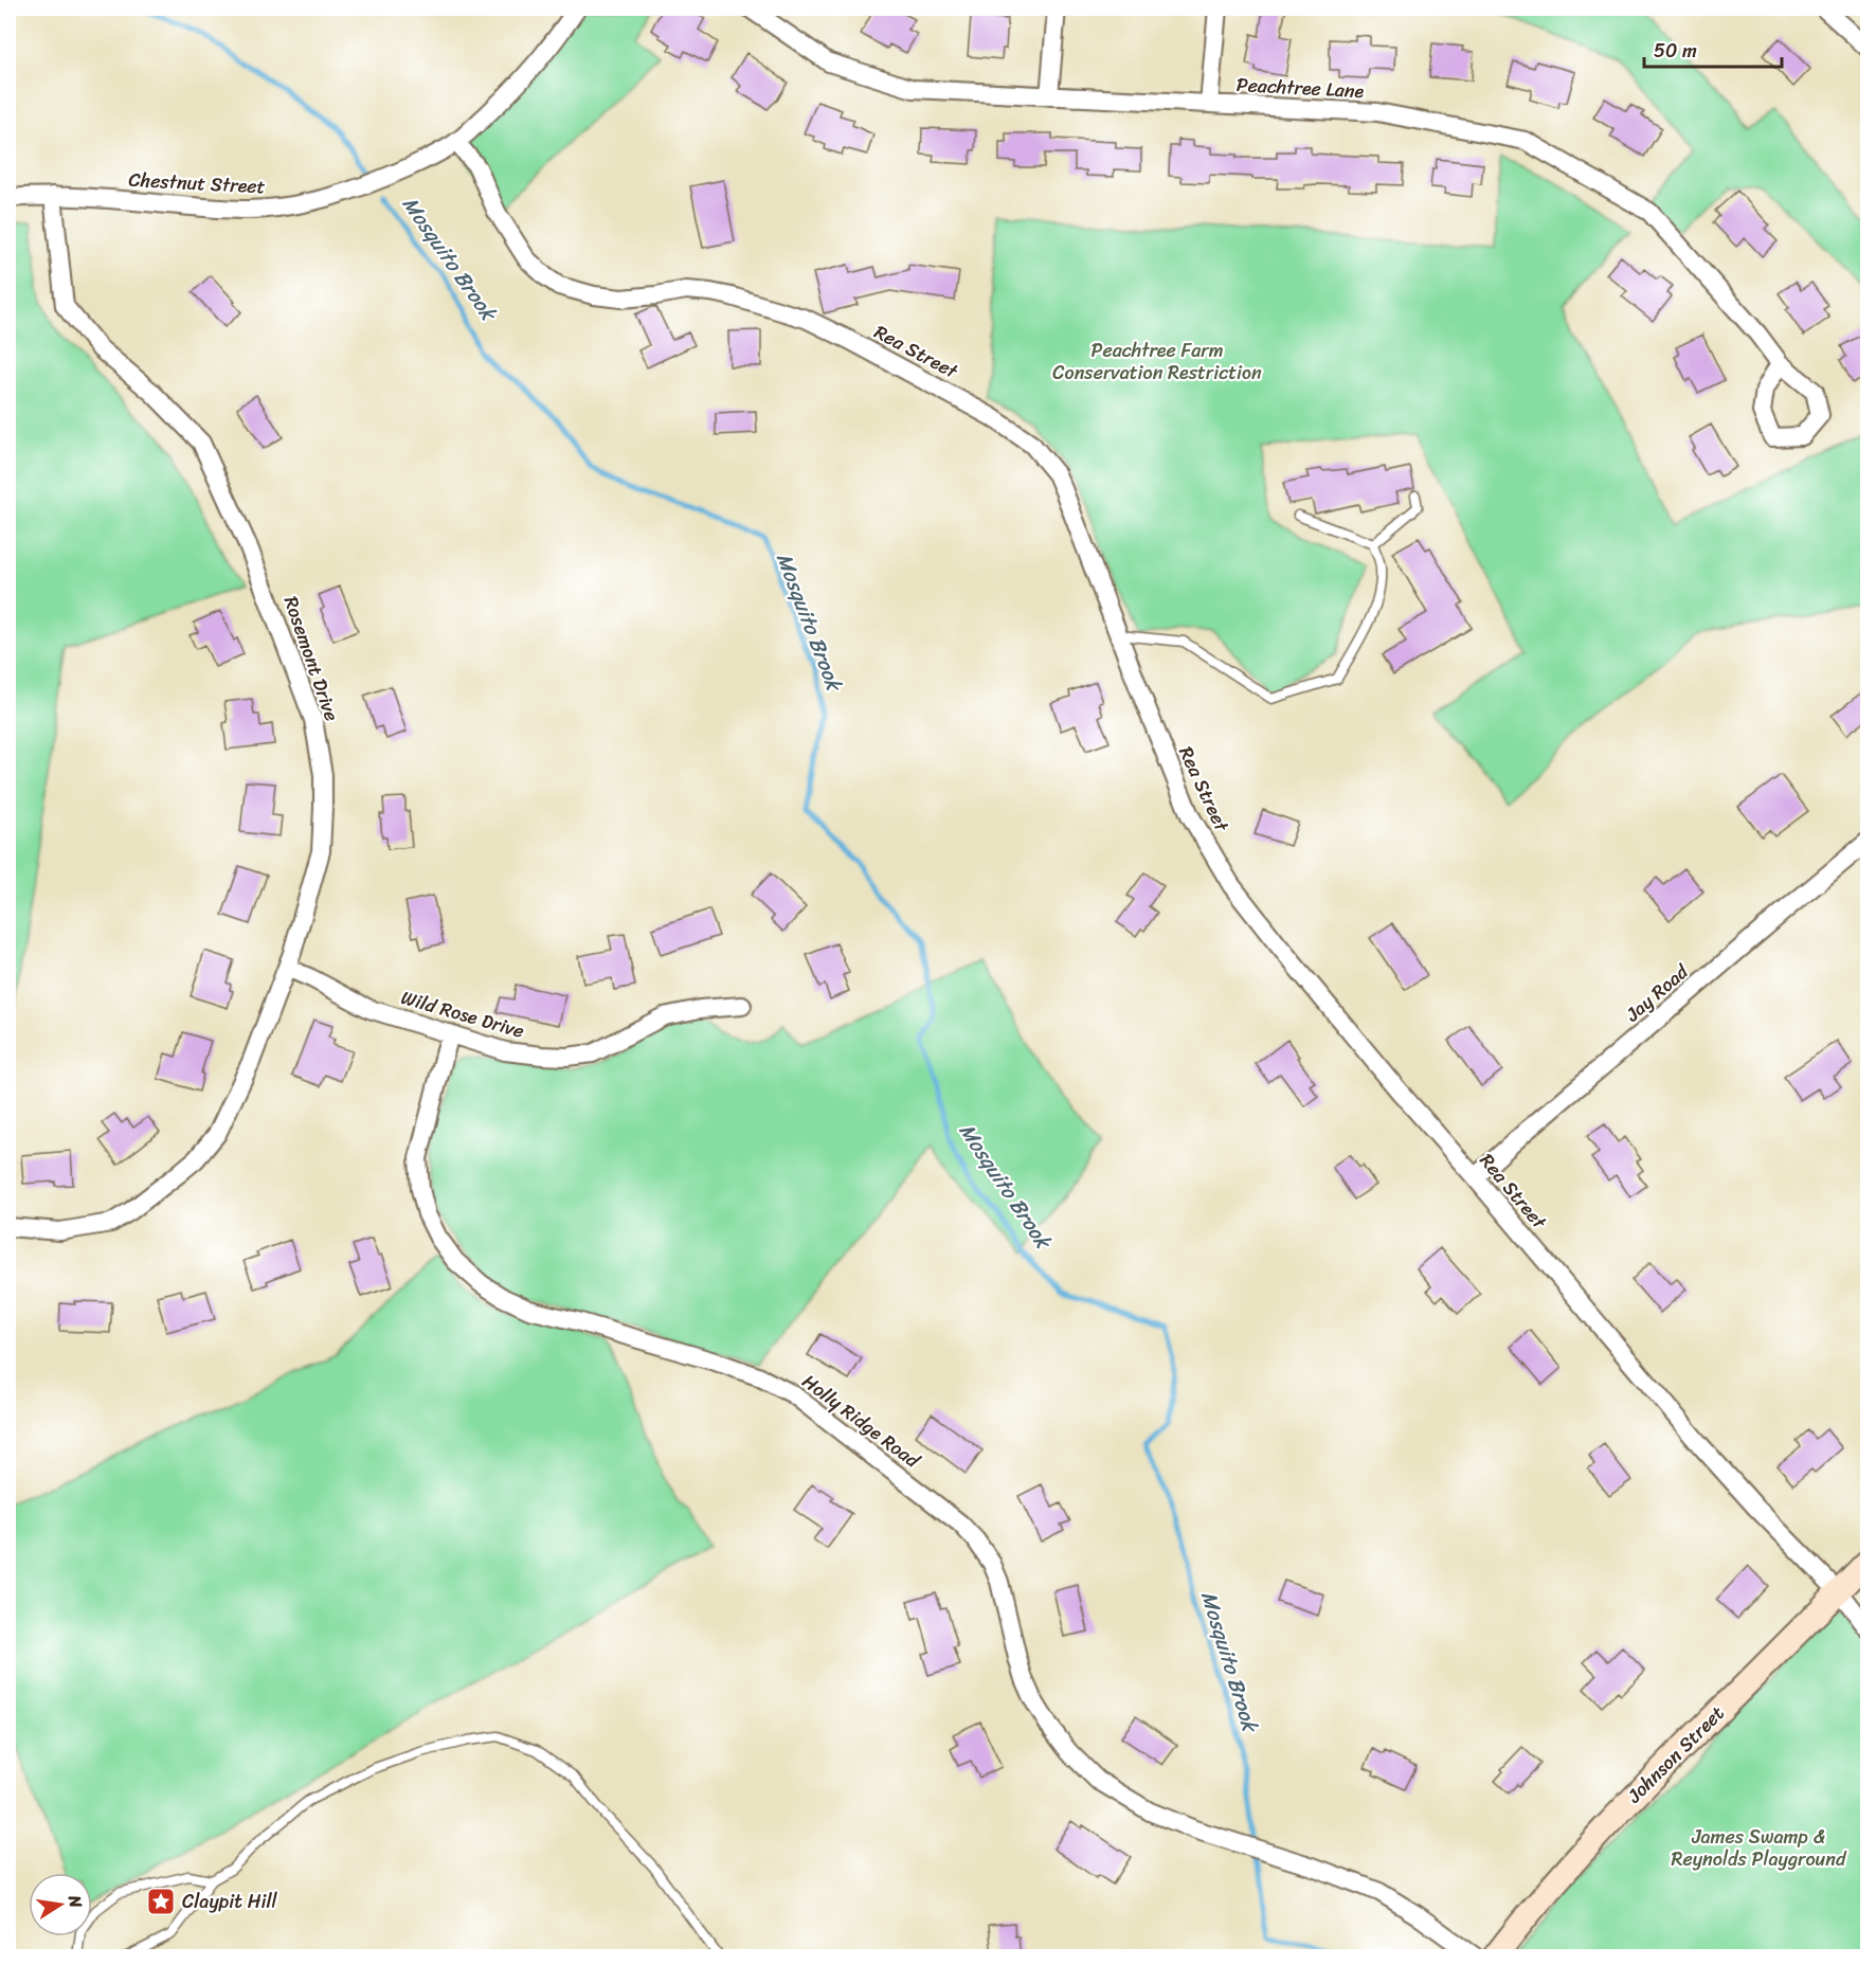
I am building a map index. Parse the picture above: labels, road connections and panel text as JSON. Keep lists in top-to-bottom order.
{
  "streets": {
    "street": [
      "Peachtree Lane",
      "Chestnut Street",
      "Rea Street",
      "Rosemont Drive",
      "Jay Road",
      "Wild Rose Drive",
      "Holly Ridge Road",
      "Johnson Street"
    ]
  },
  "crossings": [
    ["Chestnut Street", "Rea Street"],
    ["Chestnut Street", "Rosemont Drive"],
    ["Rea Street", "Jay Road"],
    ["Rea Street", "Johnson Street"],
    ["Rosemont Drive", "Wild Rose Drive"],
    ["Wild Rose Drive", "Holly Ridge Road"]
  ],
  "water": ["Mosquito Brook"],
  "parks": ["Peachtree Farm Conservation Restriction", "James Swamp & Reynolds Playground"],
  "places": {
    "place": ["Claypit Hill"]
  },
  "scale_bar": "50 m",
  "north": "right"
}
